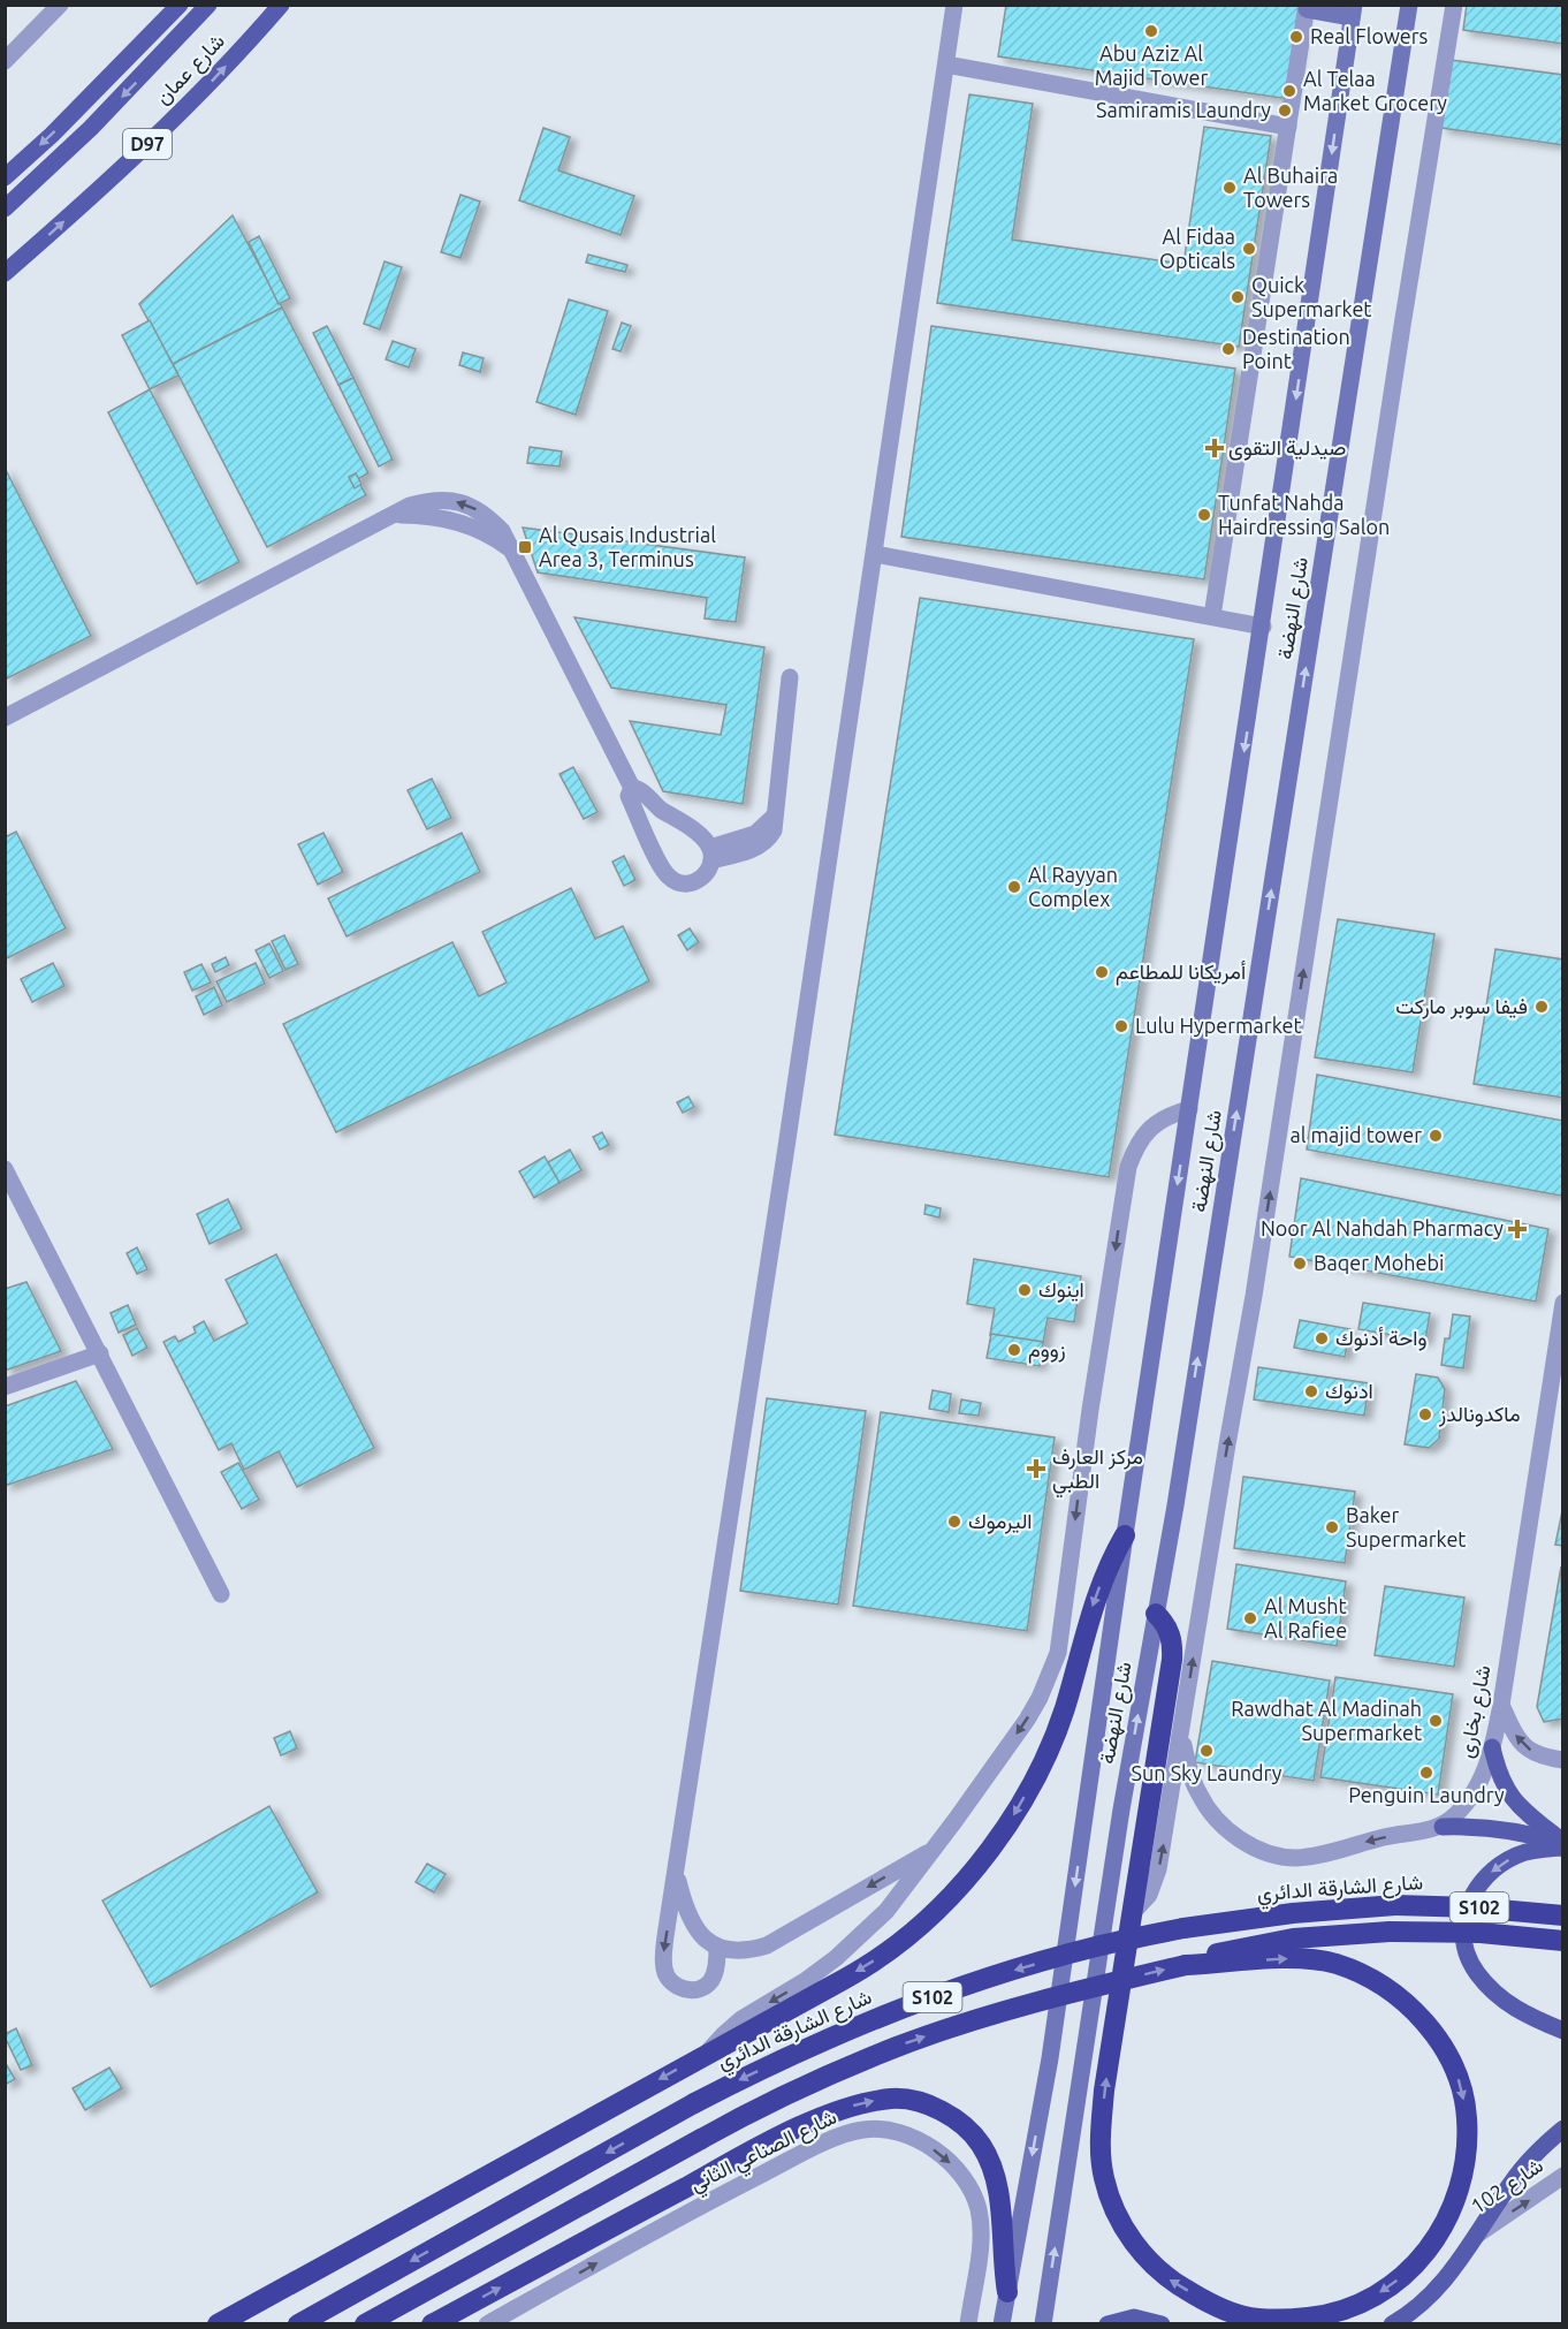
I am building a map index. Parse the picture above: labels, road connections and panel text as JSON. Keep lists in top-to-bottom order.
{
  "streets": {
    "highway": ["شارع الشارقة الدائري", "S102"],
    "main road": ["شارع عمان", "D97", "شارع النهضة"],
    "street": ["شارع بخارى", "شارع الصناعي الثاني", "شارع 102"]
  },
  "one_way": ["شارع 102"],
  "places": {
    "other": [
      "Abu Aziz Al Majid Tower",
      "Real Flowers",
      "Al Telaa Market Grocery",
      "Samiramis Laundry",
      "Al Buhaira Towers",
      "Al Fidaa Opticals",
      "Quick Supermarket",
      "Destination Point",
      "Tunfat Nahda Hairdressing Salon",
      "Al Rayyan Complex",
      "أمريكانا للمطاعم",
      "فيفا سوبر ماركت",
      "Lulu Hypermarket",
      "al majid tower",
      "Baqer Mohebi",
      "اينوك",
      "واحة أدنوك",
      "زووم",
      "ادنوك",
      "ماكدونالدز",
      "اليرموك",
      "Baker Supermarket",
      "Al Musht Al Rafiee",
      "Rawdhat Al Madinah Supermarket",
      "Sun Sky Laundry",
      "Penguin Laundry"
    ],
    "health": ["صيدلية التقوى", "Noor Al Nahdah Pharmacy", "مركز العارف الطبي"],
    "transit": ["Al Qusais Industrial Area 3, Terminus"]
  }
}
